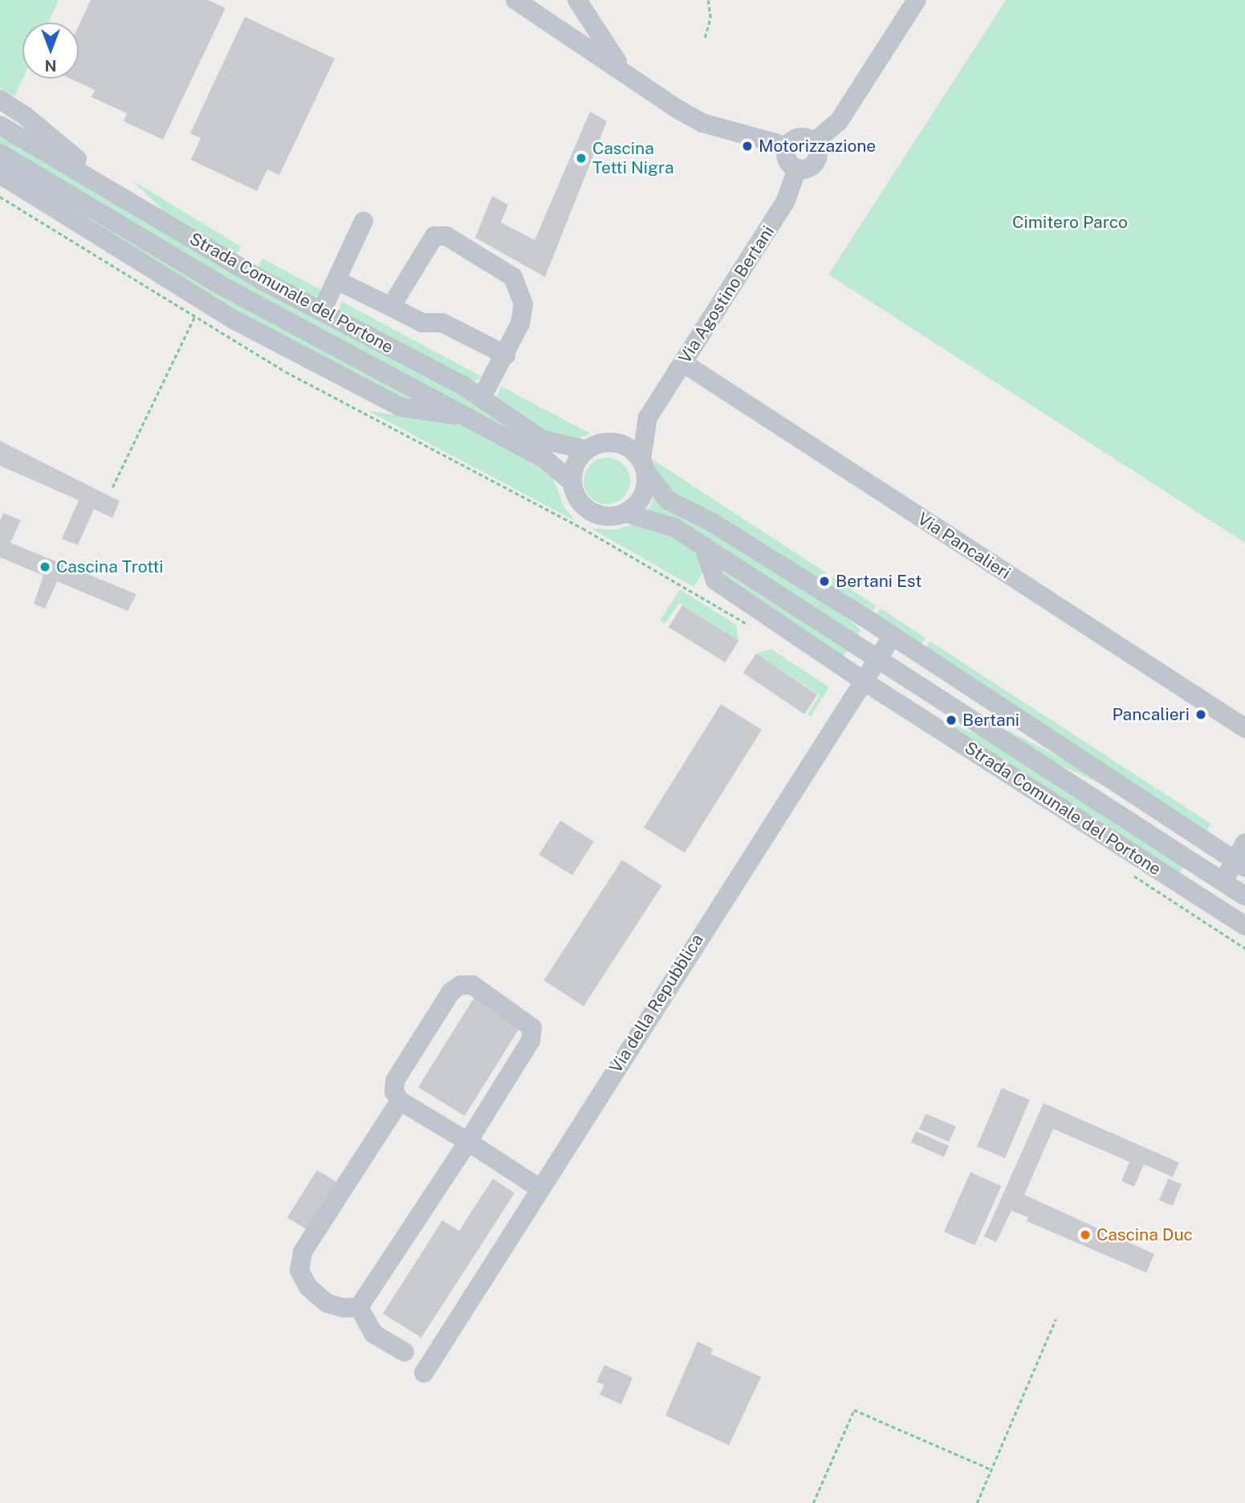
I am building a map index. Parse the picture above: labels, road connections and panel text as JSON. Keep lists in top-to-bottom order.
{
  "streets": {
    "street": [
      "Strada Comunale del Portone",
      "Via Agostino Bertani",
      "Via Pancalieri",
      "Via della Repubblica"
    ]
  },
  "crossings": [
    ["Strada Comunale del Portone", "Via Agostino Bertani"],
    ["Strada Comunale del Portone", "Via della Repubblica"],
    ["Via Agostino Bertani", "Via Pancalieri"]
  ],
  "parks": ["Cimitero Parco"],
  "places": [
    "Motorizzazione",
    "Cascina Tetti Nigra",
    "Cascina Trotti",
    "Bertani Est",
    "Pancalieri",
    "Bertani",
    "Cascina Duc"
  ],
  "north": "bottom"
}
